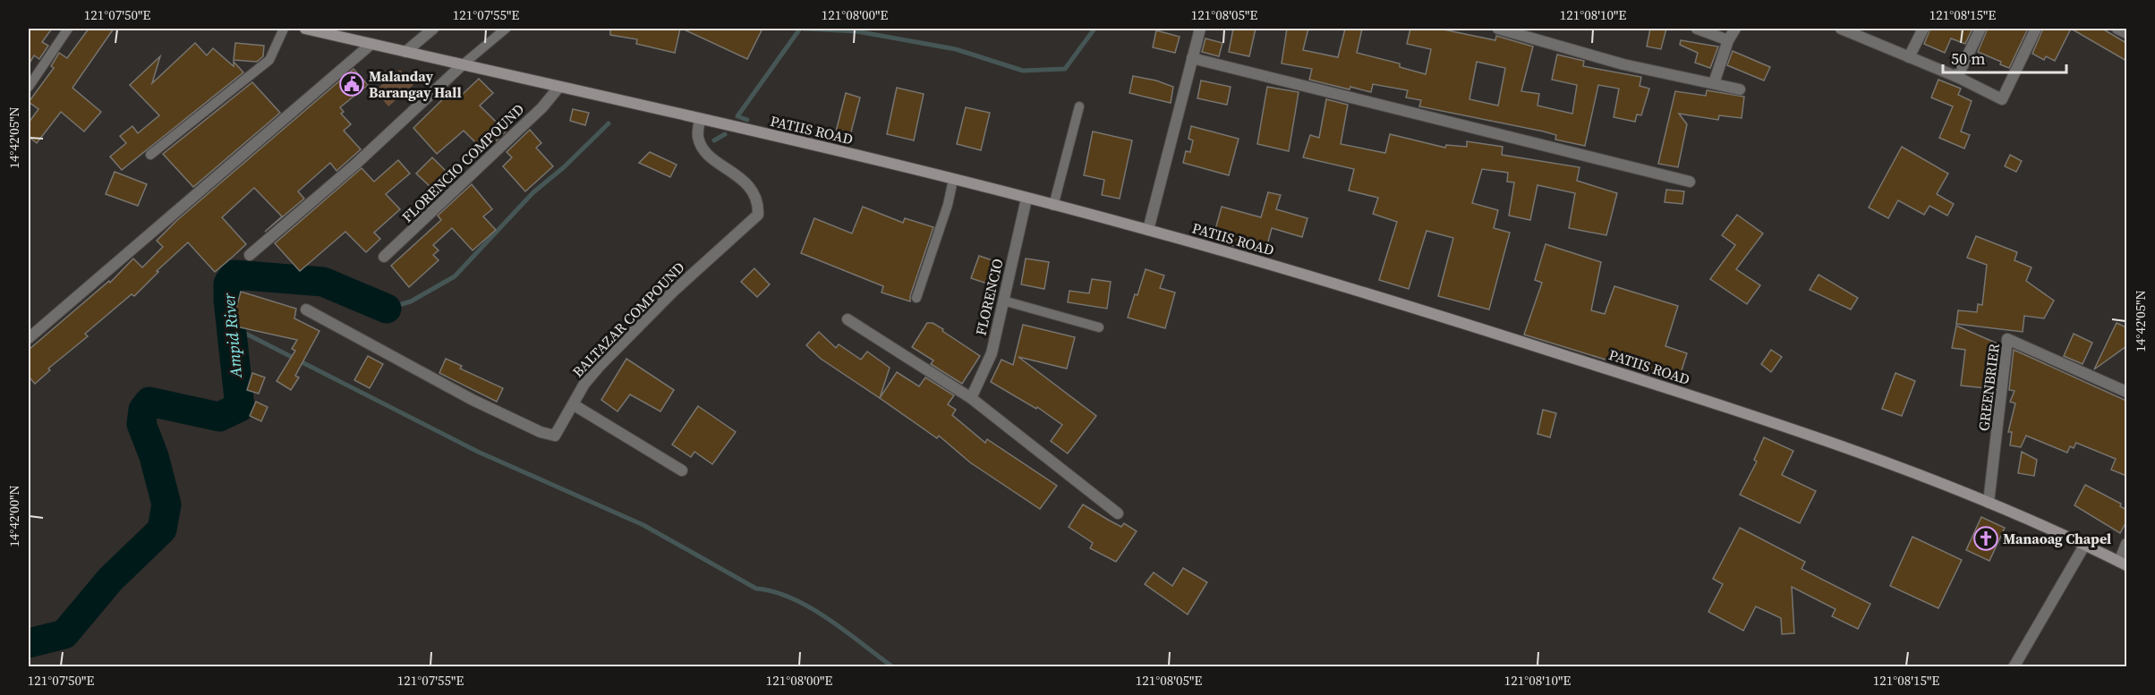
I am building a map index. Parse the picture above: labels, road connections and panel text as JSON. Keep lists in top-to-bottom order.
{
  "streets": {
    "street": [
      "PATIIS ROAD",
      "FLORENCIO COMPOUND",
      "FLORENCIO",
      "BALTAZAR COMPOUND",
      "GREENBRIER"
    ]
  },
  "crossings": [
    ["PATIIS ROAD", "FLORENCIO COMPOUND"],
    ["PATIIS ROAD", "FLORENCIO"],
    ["PATIIS ROAD", "BALTAZAR COMPOUND"],
    ["PATIIS ROAD", "GREENBRIER"]
  ],
  "water": ["Ampid River"],
  "places": {
    "public building": ["Malanday Barangay Hall"],
    "church": ["Manaoag Chapel"]
  },
  "scale_bar": "50 m",
  "coordinates": [
    "121°07'50\"E",
    "121°07'55\"E",
    "121°08'00\"E",
    "121°08'05\"E",
    "121°08'10\"E",
    "121°08'15\"E",
    "14°42'05\"N",
    "14°42'00\"N"
  ]
}
